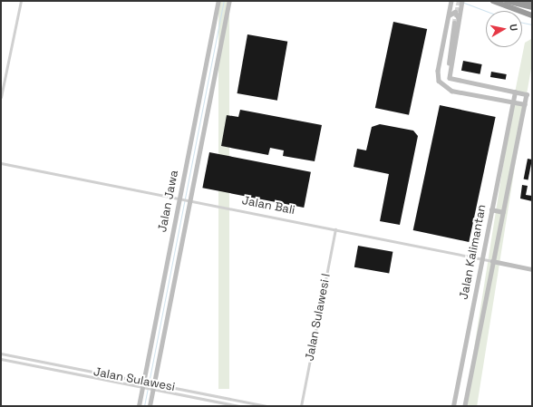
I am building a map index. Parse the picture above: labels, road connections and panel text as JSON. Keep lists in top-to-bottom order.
{
  "streets": {
    "street": [
      "Jalan Jawa",
      "Jalan Bali",
      "Jalan Kalimantan",
      "Jalan Sulawesi I",
      "Jalan Sulawesi"
    ]
  },
  "crossings": [
    ["Jalan Jawa", "Jalan Bali"],
    ["Jalan Jawa", "Jalan Sulawesi"],
    ["Jalan Bali", "Jalan Kalimantan"],
    ["Jalan Bali", "Jalan Sulawesi I"]
  ],
  "north": "right"
}
